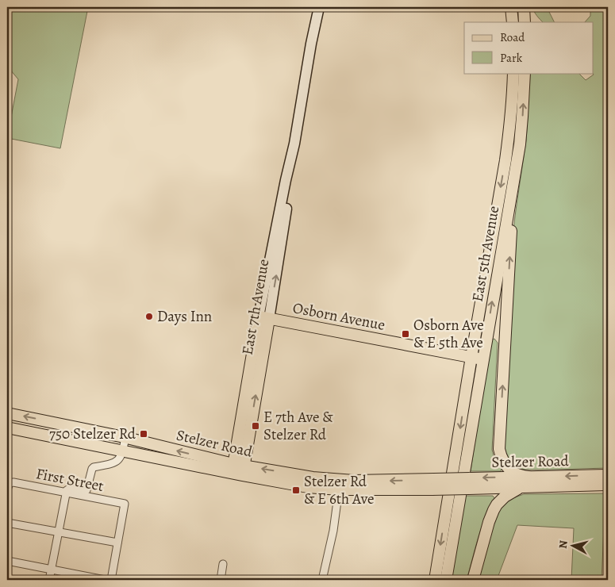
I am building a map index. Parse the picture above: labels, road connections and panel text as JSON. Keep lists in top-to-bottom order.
{
  "streets": {
    "main road": [
      "East 5th Avenue",
      "East 7th Avenue",
      "Osborn Avenue",
      "Stelzer Road"
    ],
    "street": ["First Street"]
  },
  "crossings": [
    ["East 5th Avenue", "Osborn Avenue"],
    ["East 7th Avenue", "Osborn Avenue"],
    ["East 7th Avenue", "Stelzer Road"]
  ],
  "places": {
    "other": ["Days Inn"],
    "transit": [
      "Osborn Ave & E 5th Ave",
      "E 7th Ave & Stelzer Rd",
      "750 Stelzer Rd",
      "Stelzer Rd & E 6th Ave"
    ]
  },
  "legend": ["Road", "Park"],
  "north": "left"
}
